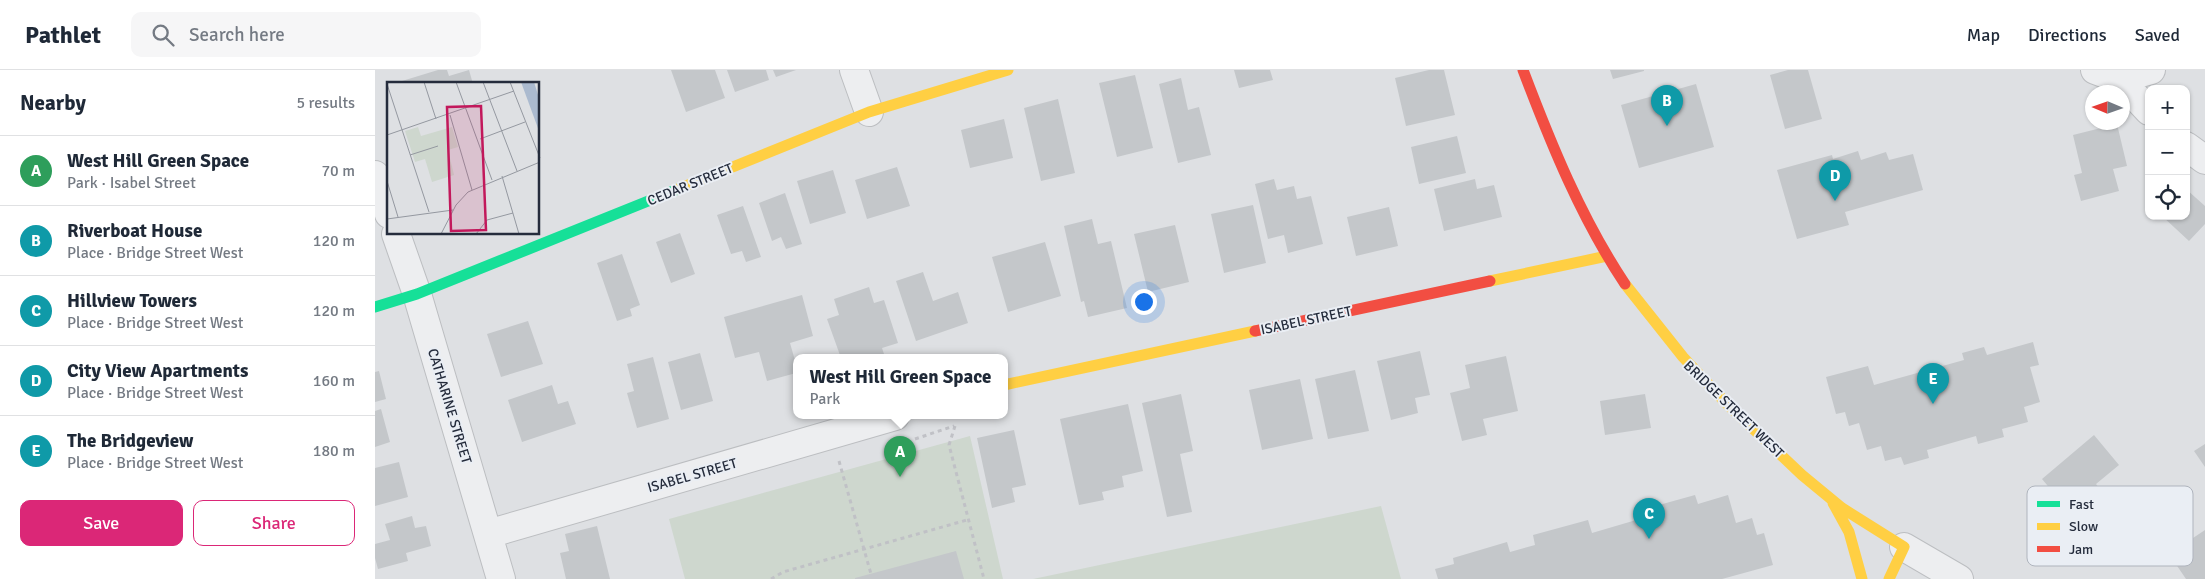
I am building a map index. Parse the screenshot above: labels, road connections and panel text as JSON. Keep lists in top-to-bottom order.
{
  "streets": {
    "street": [
      "CEDAR STREET",
      "ISABEL STREET",
      "CATHARINE STREET",
      "BRIDGE STREET WEST"
    ]
  },
  "crossings": [
    ["CEDAR STREET", "CATHARINE STREET"],
    ["ISABEL STREET", "CATHARINE STREET"],
    ["ISABEL STREET", "BRIDGE STREET WEST"]
  ],
  "legend": ["Fast", "Slow", "Jam"],
  "north": "left",
  "page": {
    "header": "Pathlet",
    "search": "Search here",
    "nav": ["Map", "Directions", "Saved"],
    "heading": ["Nearby", "5 results"],
    "map_buttons": ["+", "−"],
    "pins": [
      "B",
      "D",
      "E",
      "A",
      "C"
    ],
    "list": [
      {
        "mark": "A",
        "name": "West Hill Green Space",
        "note": "Park · Isabel Street",
        "value": "70 m"
      },
      {
        "mark": "B",
        "name": "Riverboat House",
        "note": "Place · Bridge Street West",
        "value": "120 m"
      },
      {
        "mark": "C",
        "name": "Hillview Towers",
        "note": "Place · Bridge Street West",
        "value": "120 m"
      },
      {
        "mark": "D",
        "name": "City View Apartments",
        "note": "Place · Bridge Street West",
        "value": "160 m"
      },
      {
        "mark": "E",
        "name": "The Bridgeview",
        "note": "Place · Bridge Street West",
        "value": "180 m"
      }
    ],
    "popup": ["West Hill Green Space", "Park"],
    "buttons": ["Save", "Share"]
  }
}
